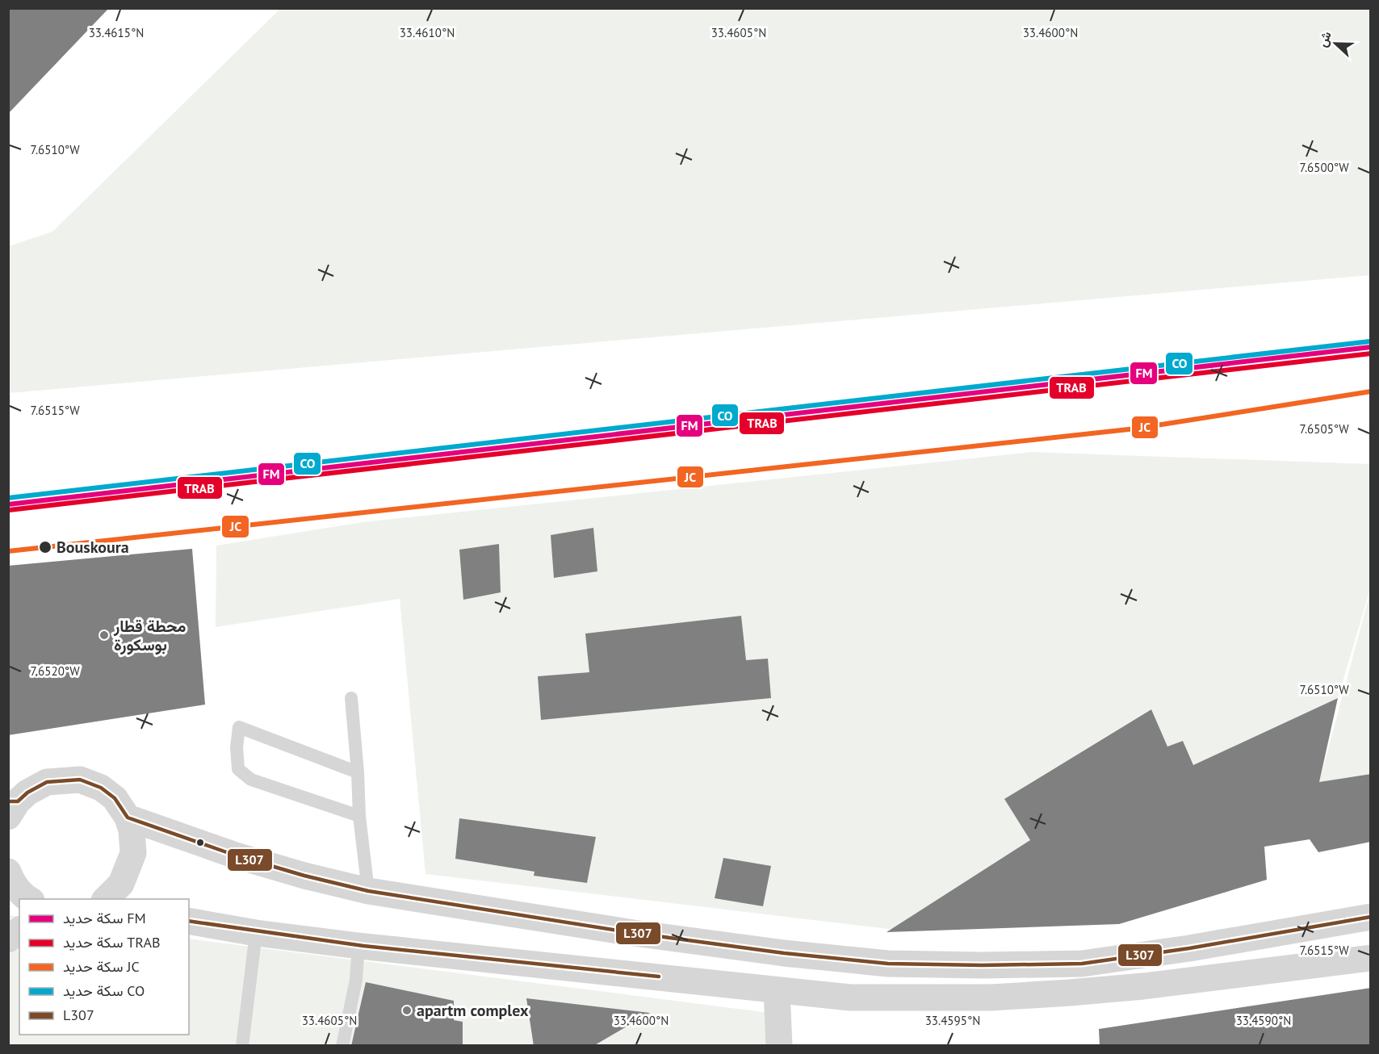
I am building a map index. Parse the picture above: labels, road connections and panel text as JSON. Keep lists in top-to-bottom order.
{
  "places": ["Bouskoura", "محطة قطار بوسكورة", "apartm complex"],
  "lines": [
    "rail line CO",
    "rail line FM",
    "rail line TRAB",
    "rail line JC",
    "transit line L307"
  ],
  "legend": [
    "سكة حديد FM",
    "سكة حديد TRAB",
    "سكة حديد JC",
    "سكة حديد CO",
    "L307"
  ],
  "north": "left",
  "coordinates": [
    "33.4615°N",
    "33.4610°N",
    "33.4605°N",
    "33.4600°N",
    "7.6510°W",
    "7.6500°W",
    "7.6515°W",
    "7.6505°W",
    "7.6520°W",
    "33.4595°N",
    "33.4590°N"
  ]
}
